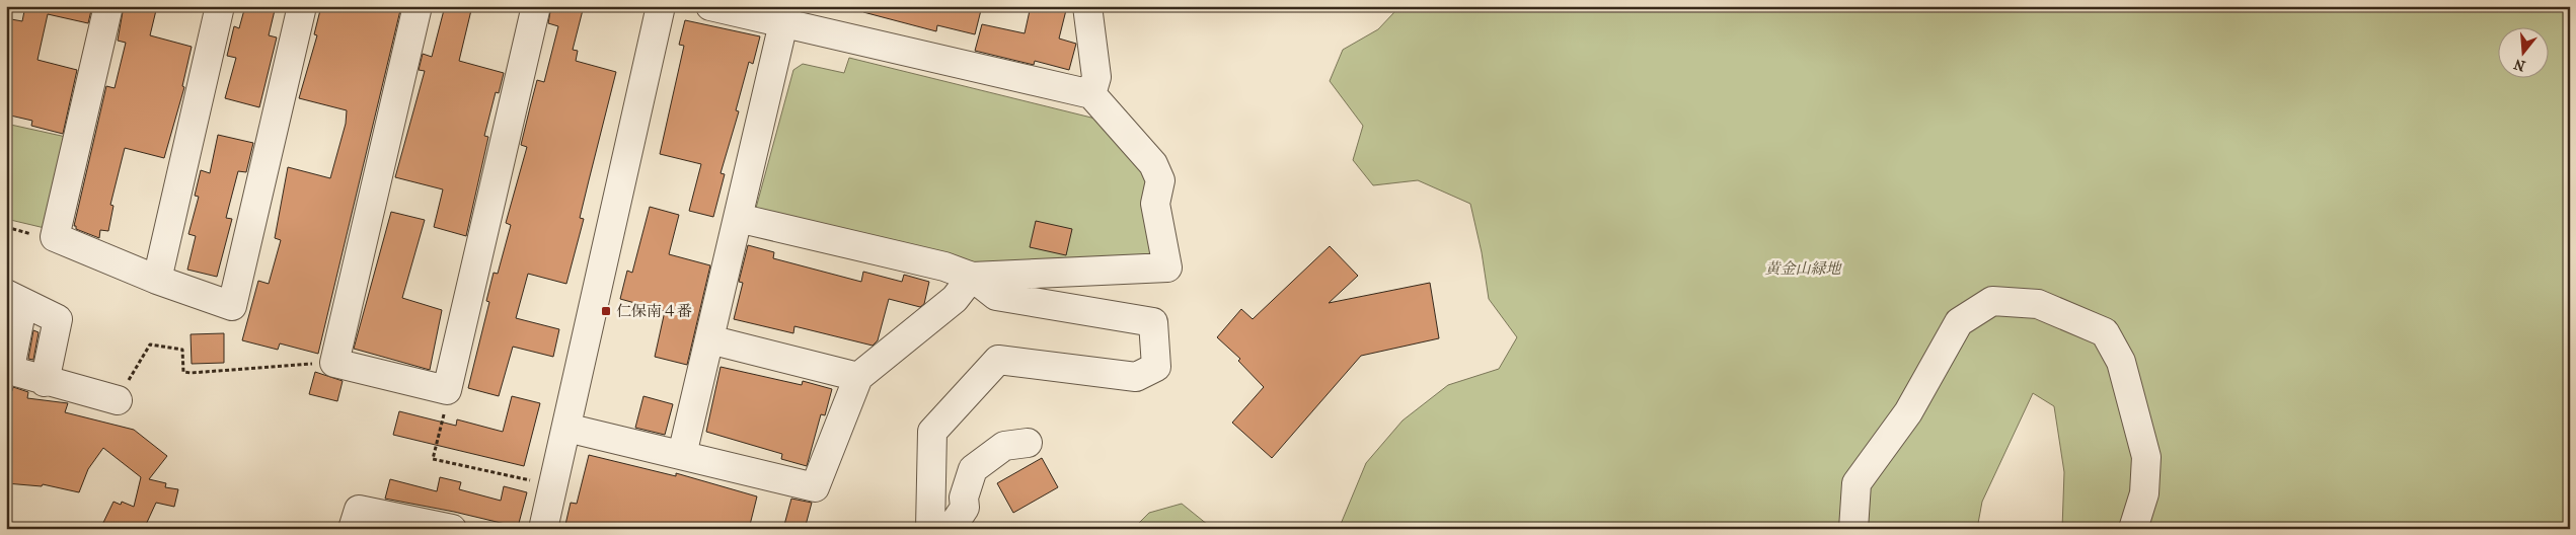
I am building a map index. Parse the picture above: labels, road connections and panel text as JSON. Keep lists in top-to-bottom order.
{
  "parks": ["黄金山緑地"],
  "places": {
    "transit": ["仁保南４番"]
  },
  "north": "bottom"
}
